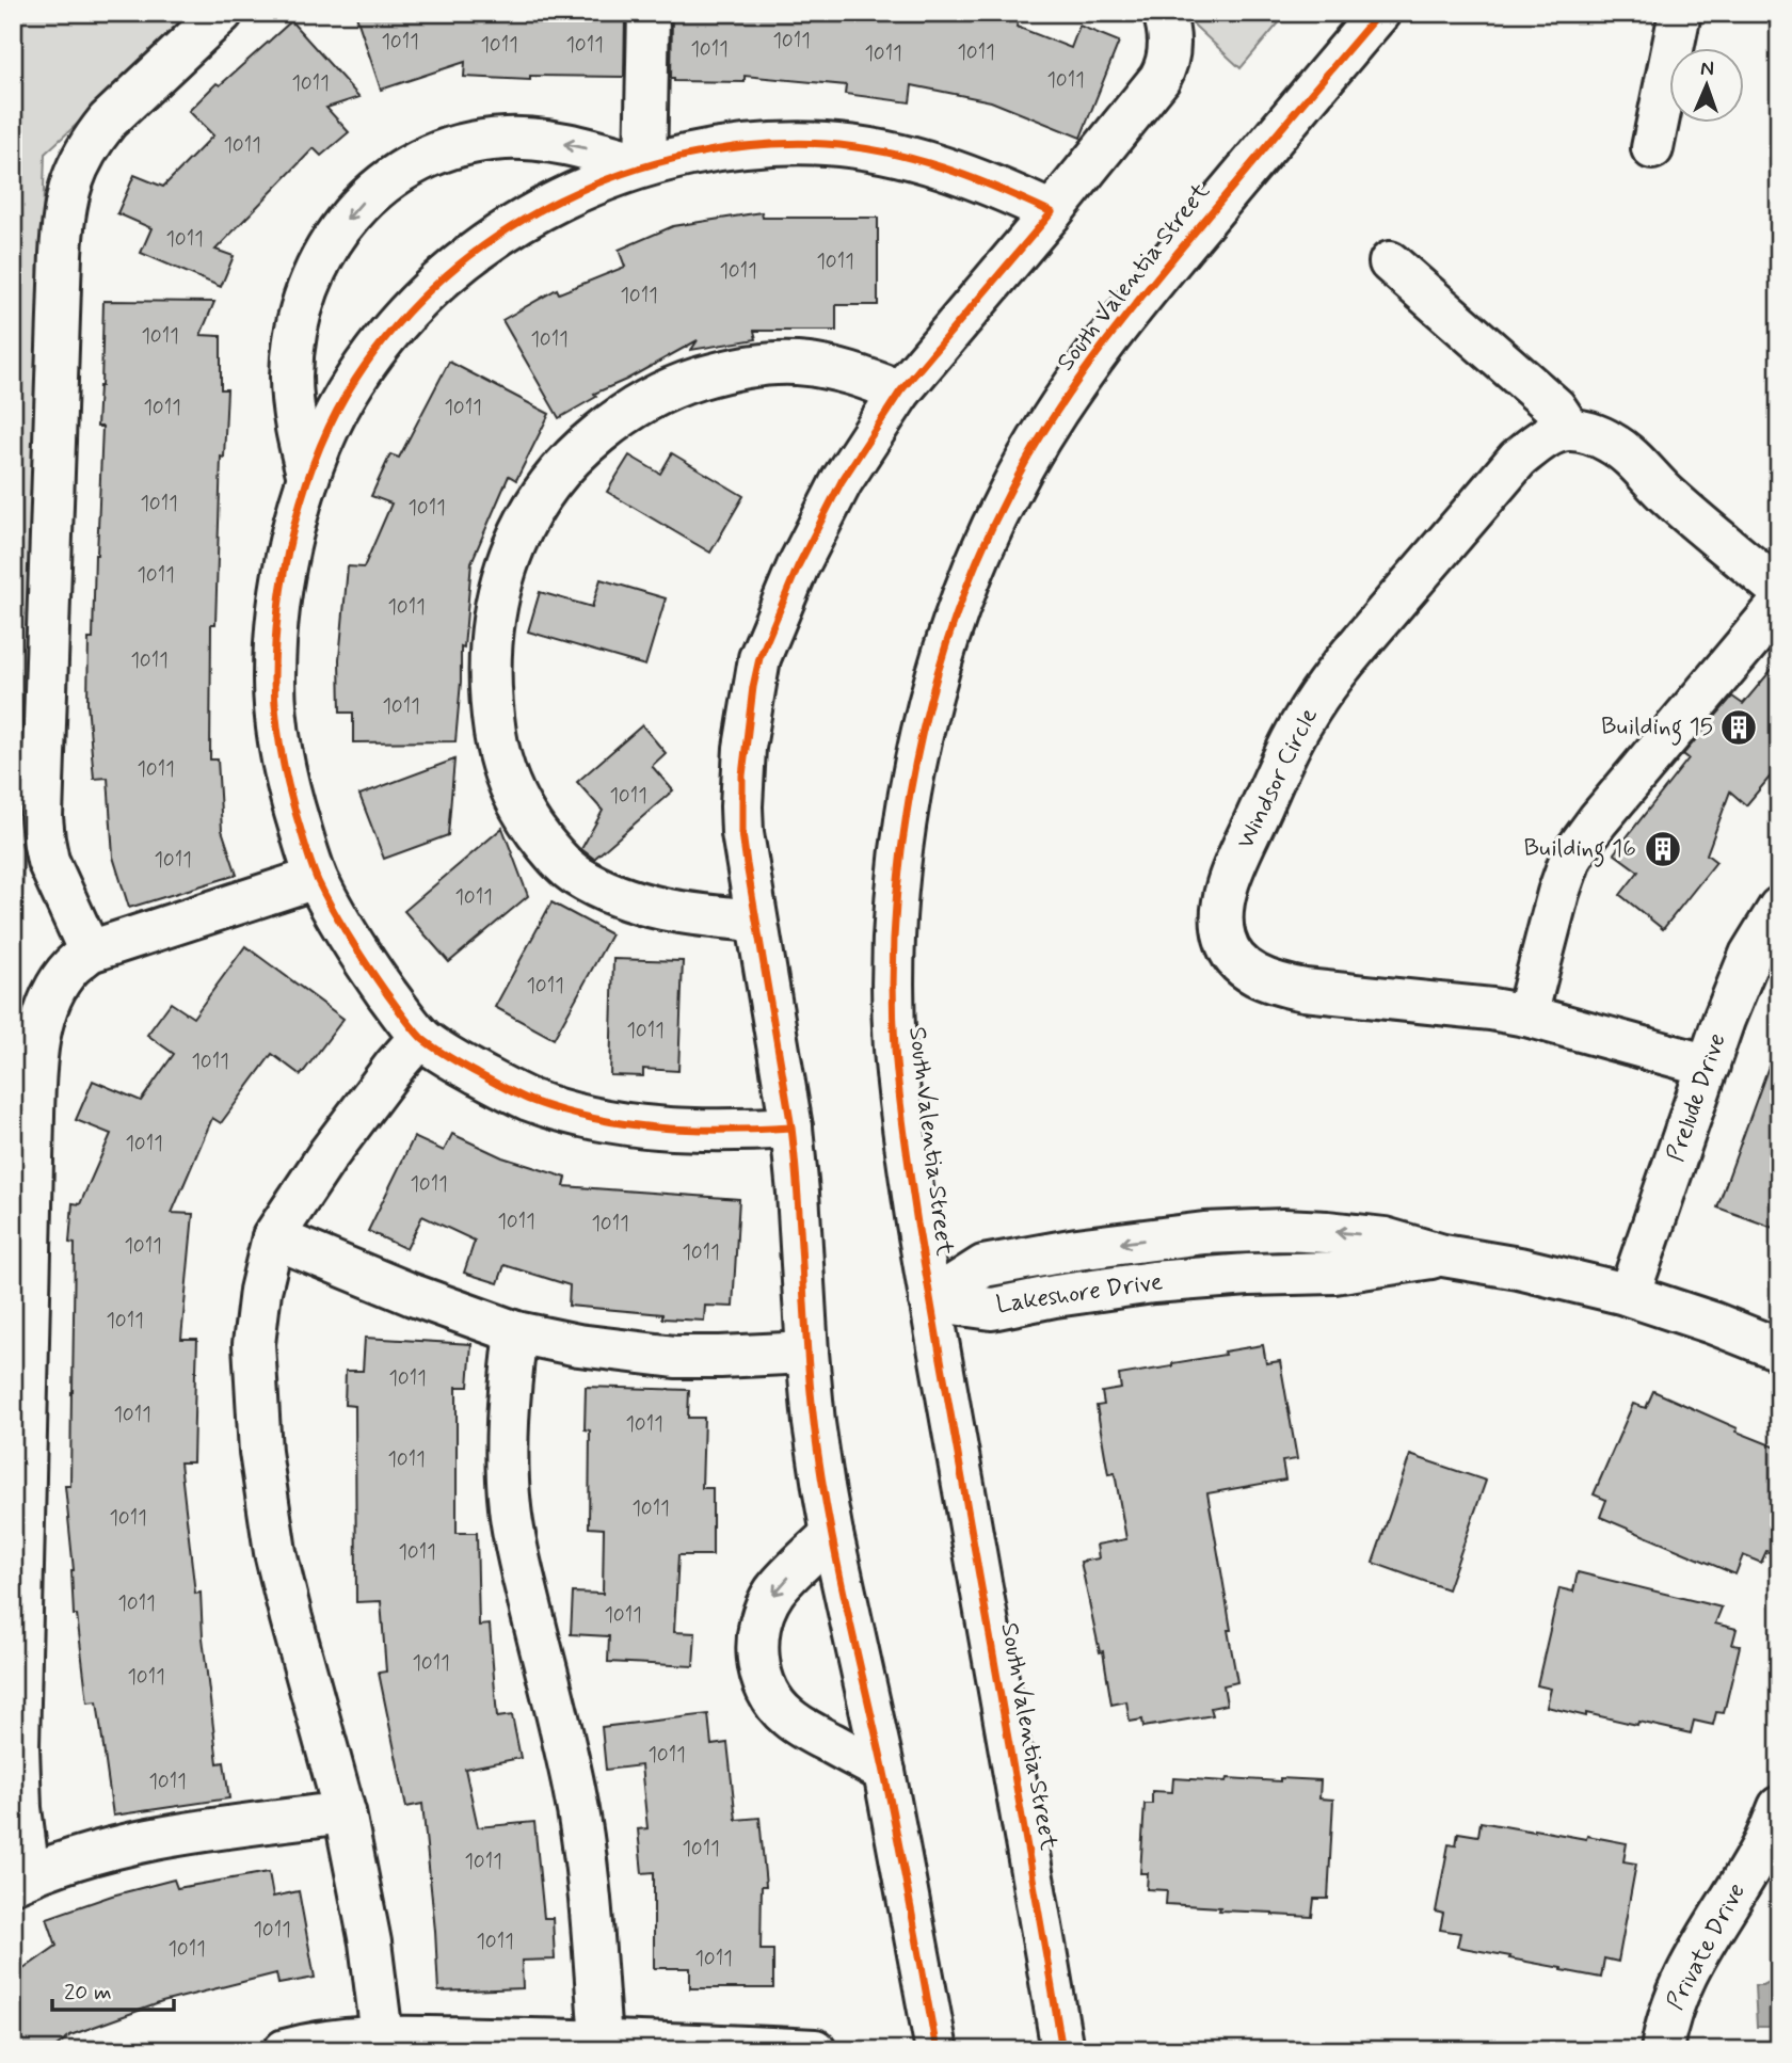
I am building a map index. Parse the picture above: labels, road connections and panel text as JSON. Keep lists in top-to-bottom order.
{
  "streets": {
    "street": [
      "South Valentia Street",
      "Windsor Circle",
      "Prelude Drive",
      "Lakeshore Drive",
      "Private Drive"
    ]
  },
  "crossings": [
    ["South Valentia Street", "Lakeshore Drive"],
    ["Windsor Circle", "Prelude Drive"],
    ["Prelude Drive", "Lakeshore Drive"]
  ],
  "places": {
    "building": ["Building 15", "Building 16"]
  },
  "house_numbers": [
    "1011",
    "1011",
    "1011",
    "1011",
    "1011",
    "1011",
    "1011",
    "1011",
    "1011",
    "1011",
    "1011",
    "1011",
    "1011",
    "1011",
    "1011",
    "1011",
    "1011",
    "1011",
    "1011",
    "1011",
    "1011",
    "1011",
    "1011",
    "1011",
    "1011",
    "1011",
    "1011",
    "1011",
    "1011",
    "1011",
    "1011",
    "1011",
    "1011",
    "1011",
    "1011",
    "1011",
    "1011",
    "1011",
    "1011",
    "1011",
    "1011",
    "1011",
    "1011",
    "1011",
    "1011",
    "1011",
    "1011",
    "1011",
    "1011",
    "1011",
    "1011",
    "1011",
    "1011",
    "1011",
    "1011",
    "1011",
    "1011"
  ],
  "scale_bar": "20 m",
  "north": "top"
}
